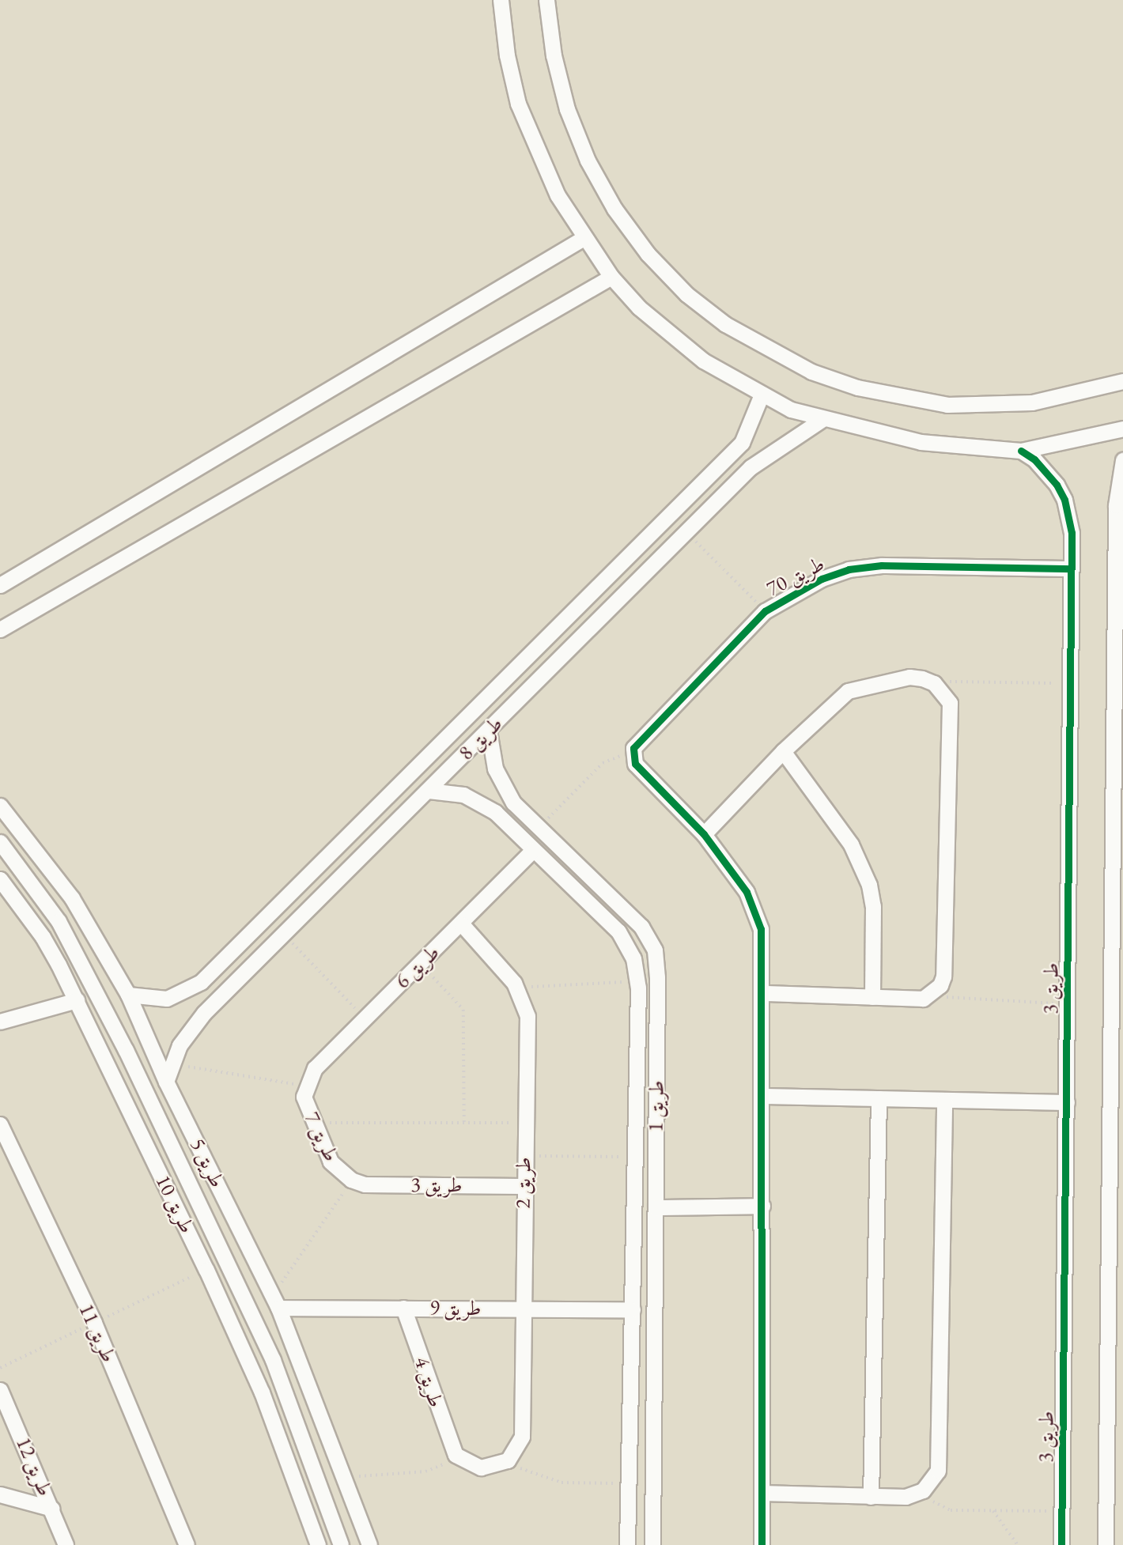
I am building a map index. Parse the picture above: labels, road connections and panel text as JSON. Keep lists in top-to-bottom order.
{
  "streets": {
    "street": [
      "طريق 70",
      "طريق 8",
      "طريق 6",
      "طريق 3",
      "طريق 1",
      "طريق 7",
      "طريق 5",
      "طريق 2",
      "طريق 10",
      "طريق 9",
      "طريق 11",
      "طريق 4",
      "طريق 12"
    ]
  },
  "crossings": [
    ["طريق 70", "طريق 3"],
    ["طريق 8", "طريق 1"],
    ["طريق 8", "طريق 5"],
    ["طريق 6", "طريق 1"],
    ["طريق 6", "طريق 7"],
    ["طريق 6", "طريق 2"],
    ["طريق 3", "طريق 7"],
    ["طريق 3", "طريق 2"],
    ["طريق 1", "طريق 9"],
    ["طريق 5", "طريق 9"],
    ["طريق 2", "طريق 9"],
    ["طريق 9", "طريق 4"]
  ]
}
